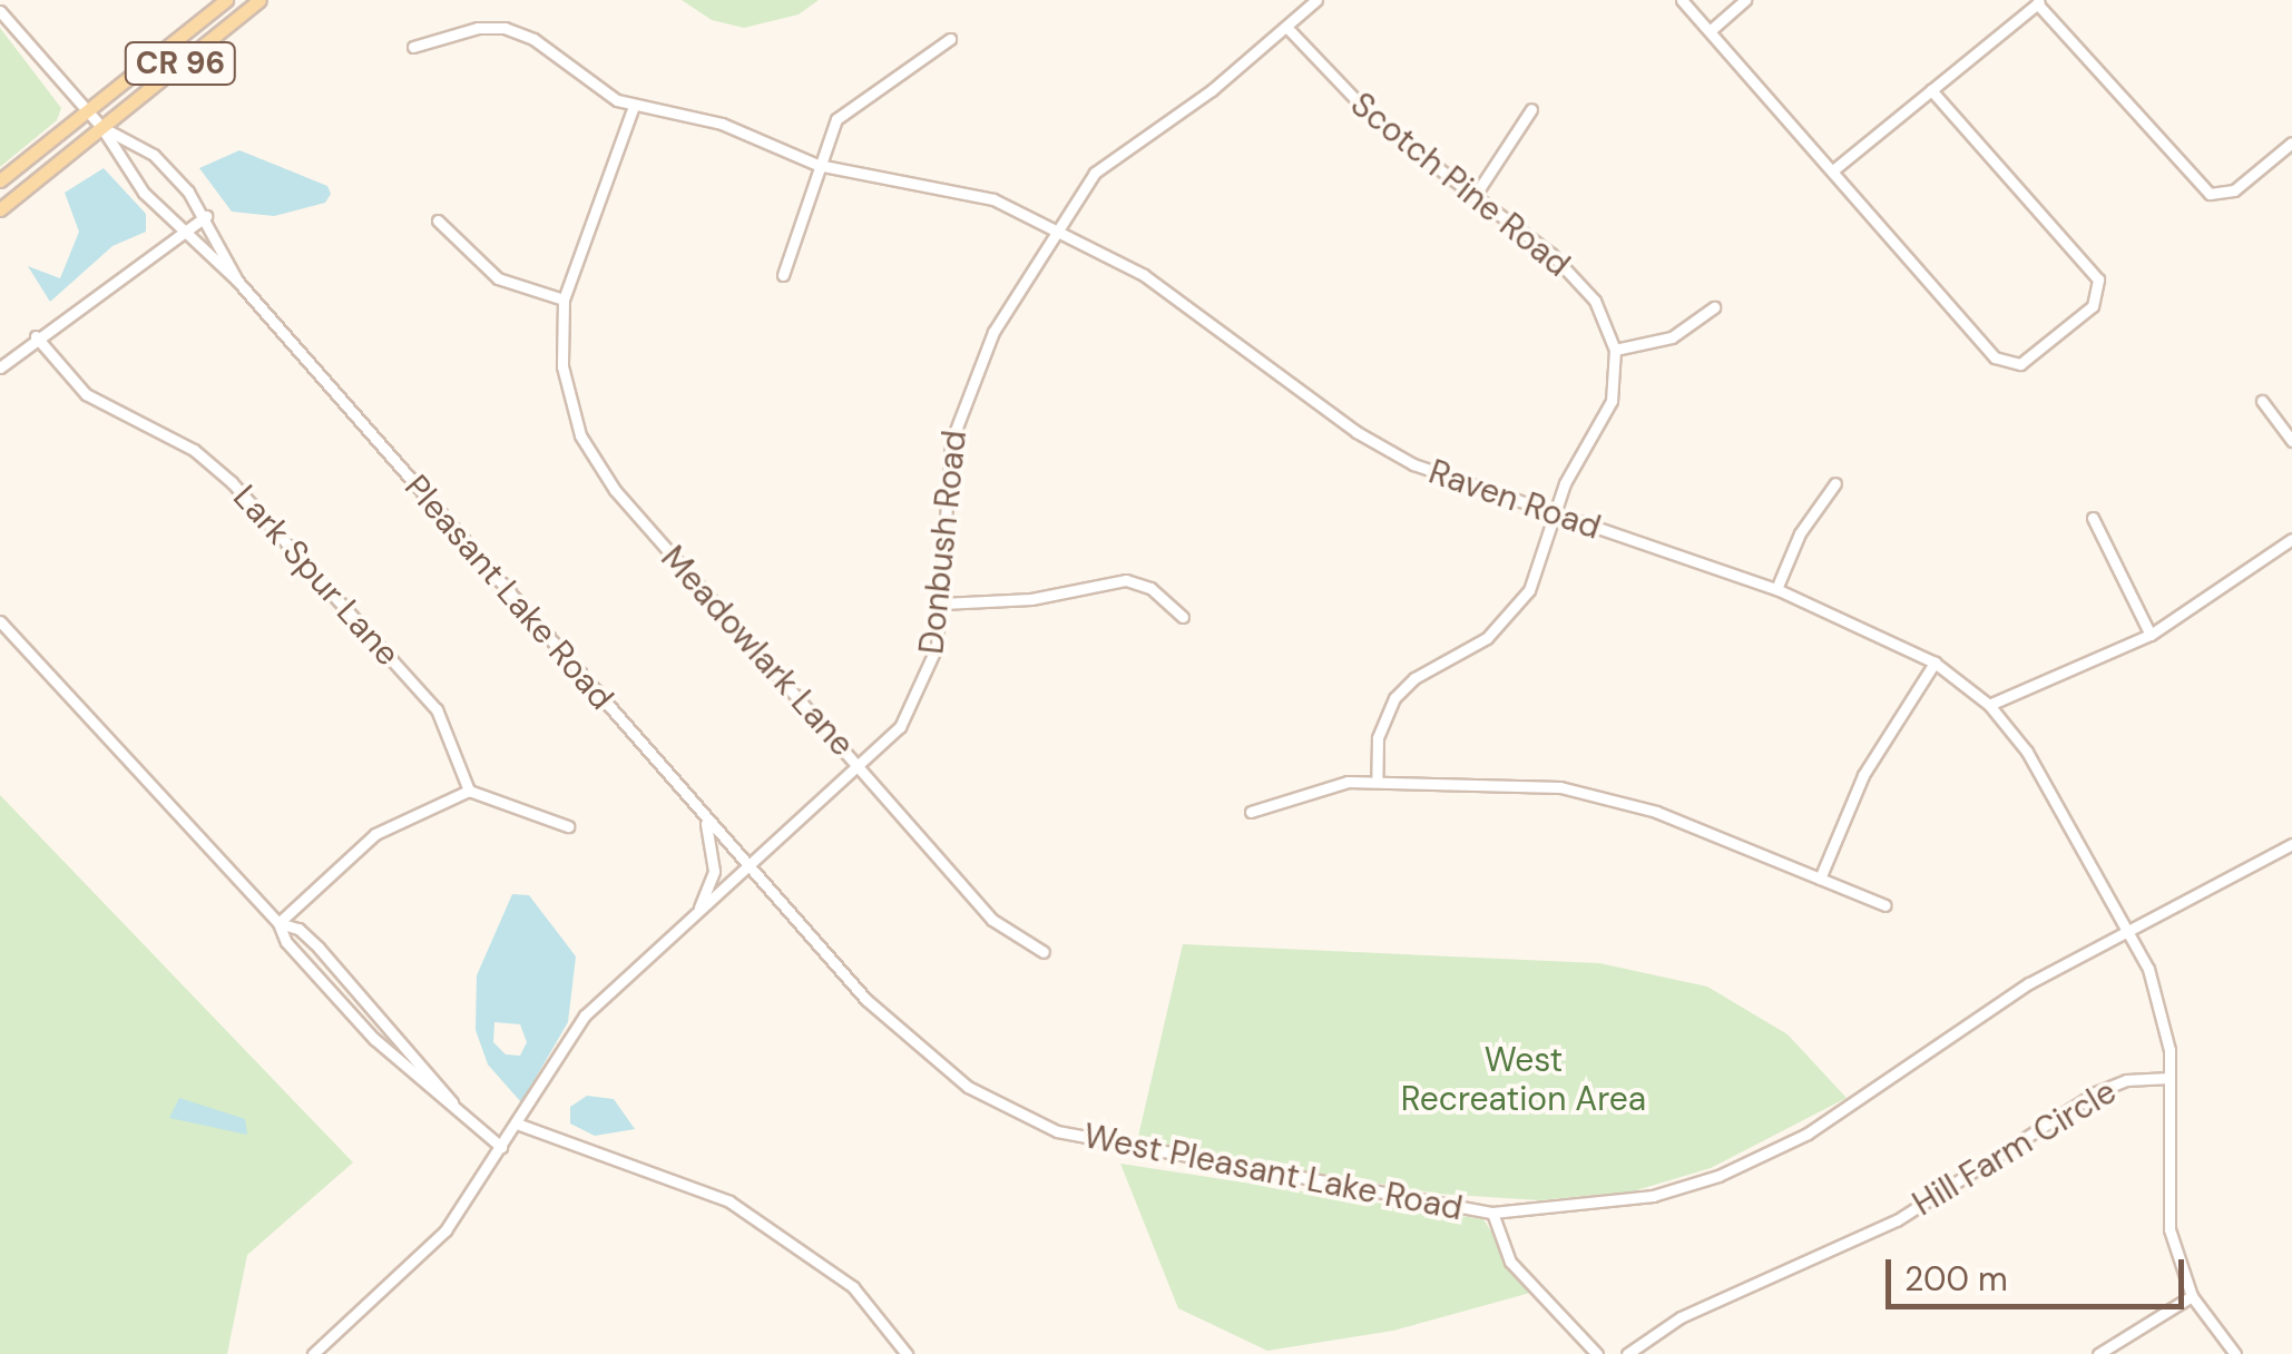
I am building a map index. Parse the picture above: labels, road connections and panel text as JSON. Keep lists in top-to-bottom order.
{
  "streets": {
    "main road": ["CR 96"],
    "street": [
      "Scotch Pine Road",
      "Raven Road",
      "Donbush Road",
      "Lark Spur Lane",
      "Pleasant Lake Road",
      "Meadowlark Lane",
      "Hill Farm Circle",
      "West Pleasant Lake Road"
    ]
  },
  "crossings": [
    ["CR 96", "Pleasant Lake Road"],
    ["Raven Road", "Donbush Road"],
    ["Raven Road", "Meadowlark Lane"],
    ["Raven Road", "Hill Farm Circle"],
    ["Raven Road", "West Pleasant Lake Road"],
    ["Donbush Road", "Pleasant Lake Road"],
    ["Donbush Road", "Meadowlark Lane"],
    ["Pleasant Lake Road", "West Pleasant Lake Road"],
    ["Hill Farm Circle", "West Pleasant Lake Road"]
  ],
  "parks": ["West Recreation Area"],
  "scale_bar": "200 m"
}
